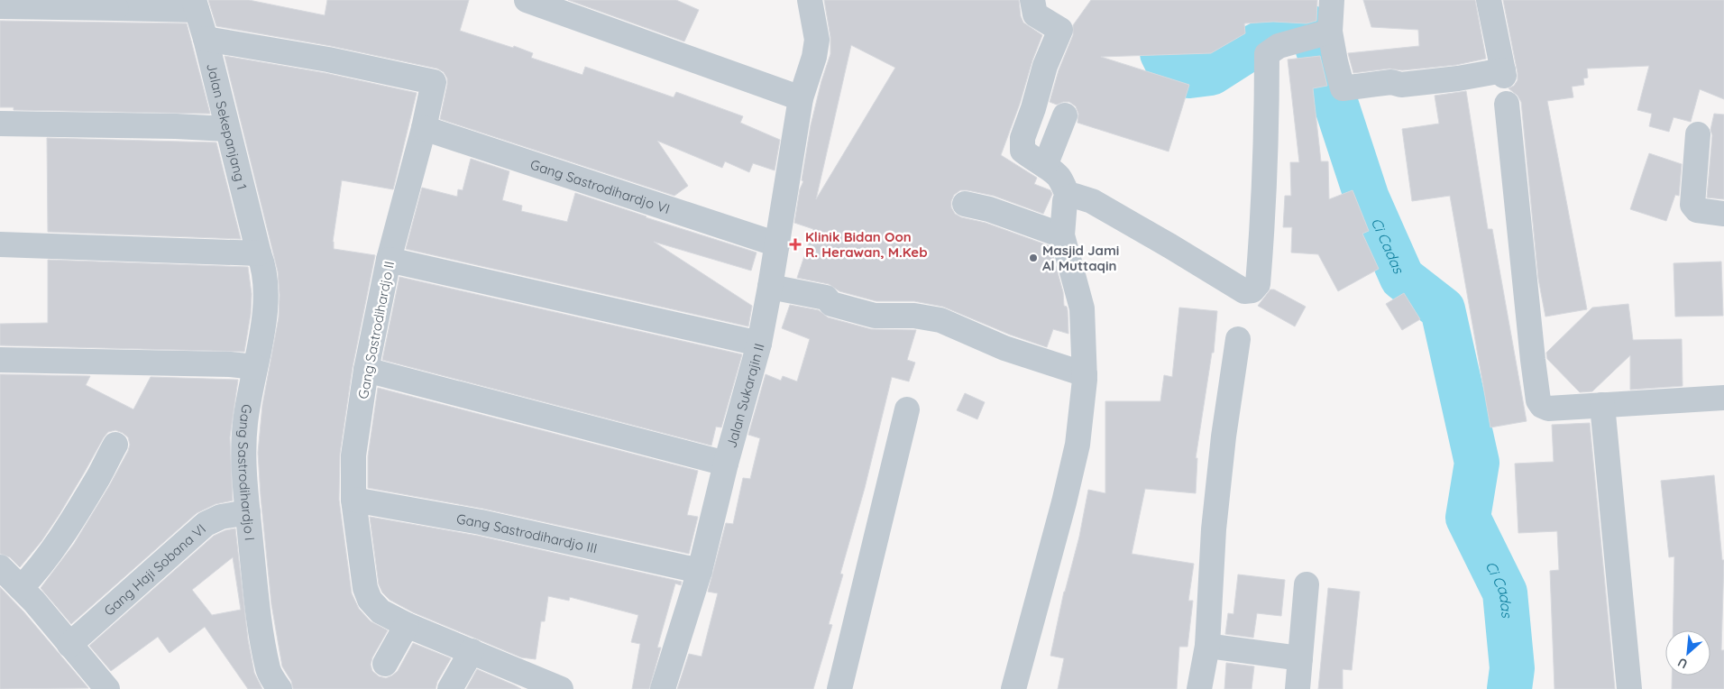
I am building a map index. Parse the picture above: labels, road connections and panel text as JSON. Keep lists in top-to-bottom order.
{
  "streets": {
    "street": [
      "Jalan Sekepanjang 1",
      "Gang Sastrodihardjo VI",
      "Gang Sastrodihardjo II",
      "Jalan Sukarajin II",
      "Gang Sastrodihardjo I",
      "Gang Sastrodihardjo III",
      "Gang Haji Sobana VI"
    ]
  },
  "crossings": [
    ["Jalan Sekepanjang 1", "Gang Sastrodihardjo II"],
    ["Jalan Sekepanjang 1", "Gang Sastrodihardjo I"],
    ["Gang Sastrodihardjo VI", "Gang Sastrodihardjo II"],
    ["Gang Sastrodihardjo VI", "Jalan Sukarajin II"],
    ["Gang Sastrodihardjo II", "Gang Sastrodihardjo III"],
    ["Jalan Sukarajin II", "Gang Sastrodihardjo III"],
    ["Gang Sastrodihardjo I", "Gang Haji Sobana VI"]
  ],
  "water": ["Ci Cadas"],
  "places": {
    "health": ["Klinik Bidan Oon R. Herawan, M.Keb"],
    "other": ["Masjid Jami Al Muttaqin"]
  },
  "north": "bottom left"
}
